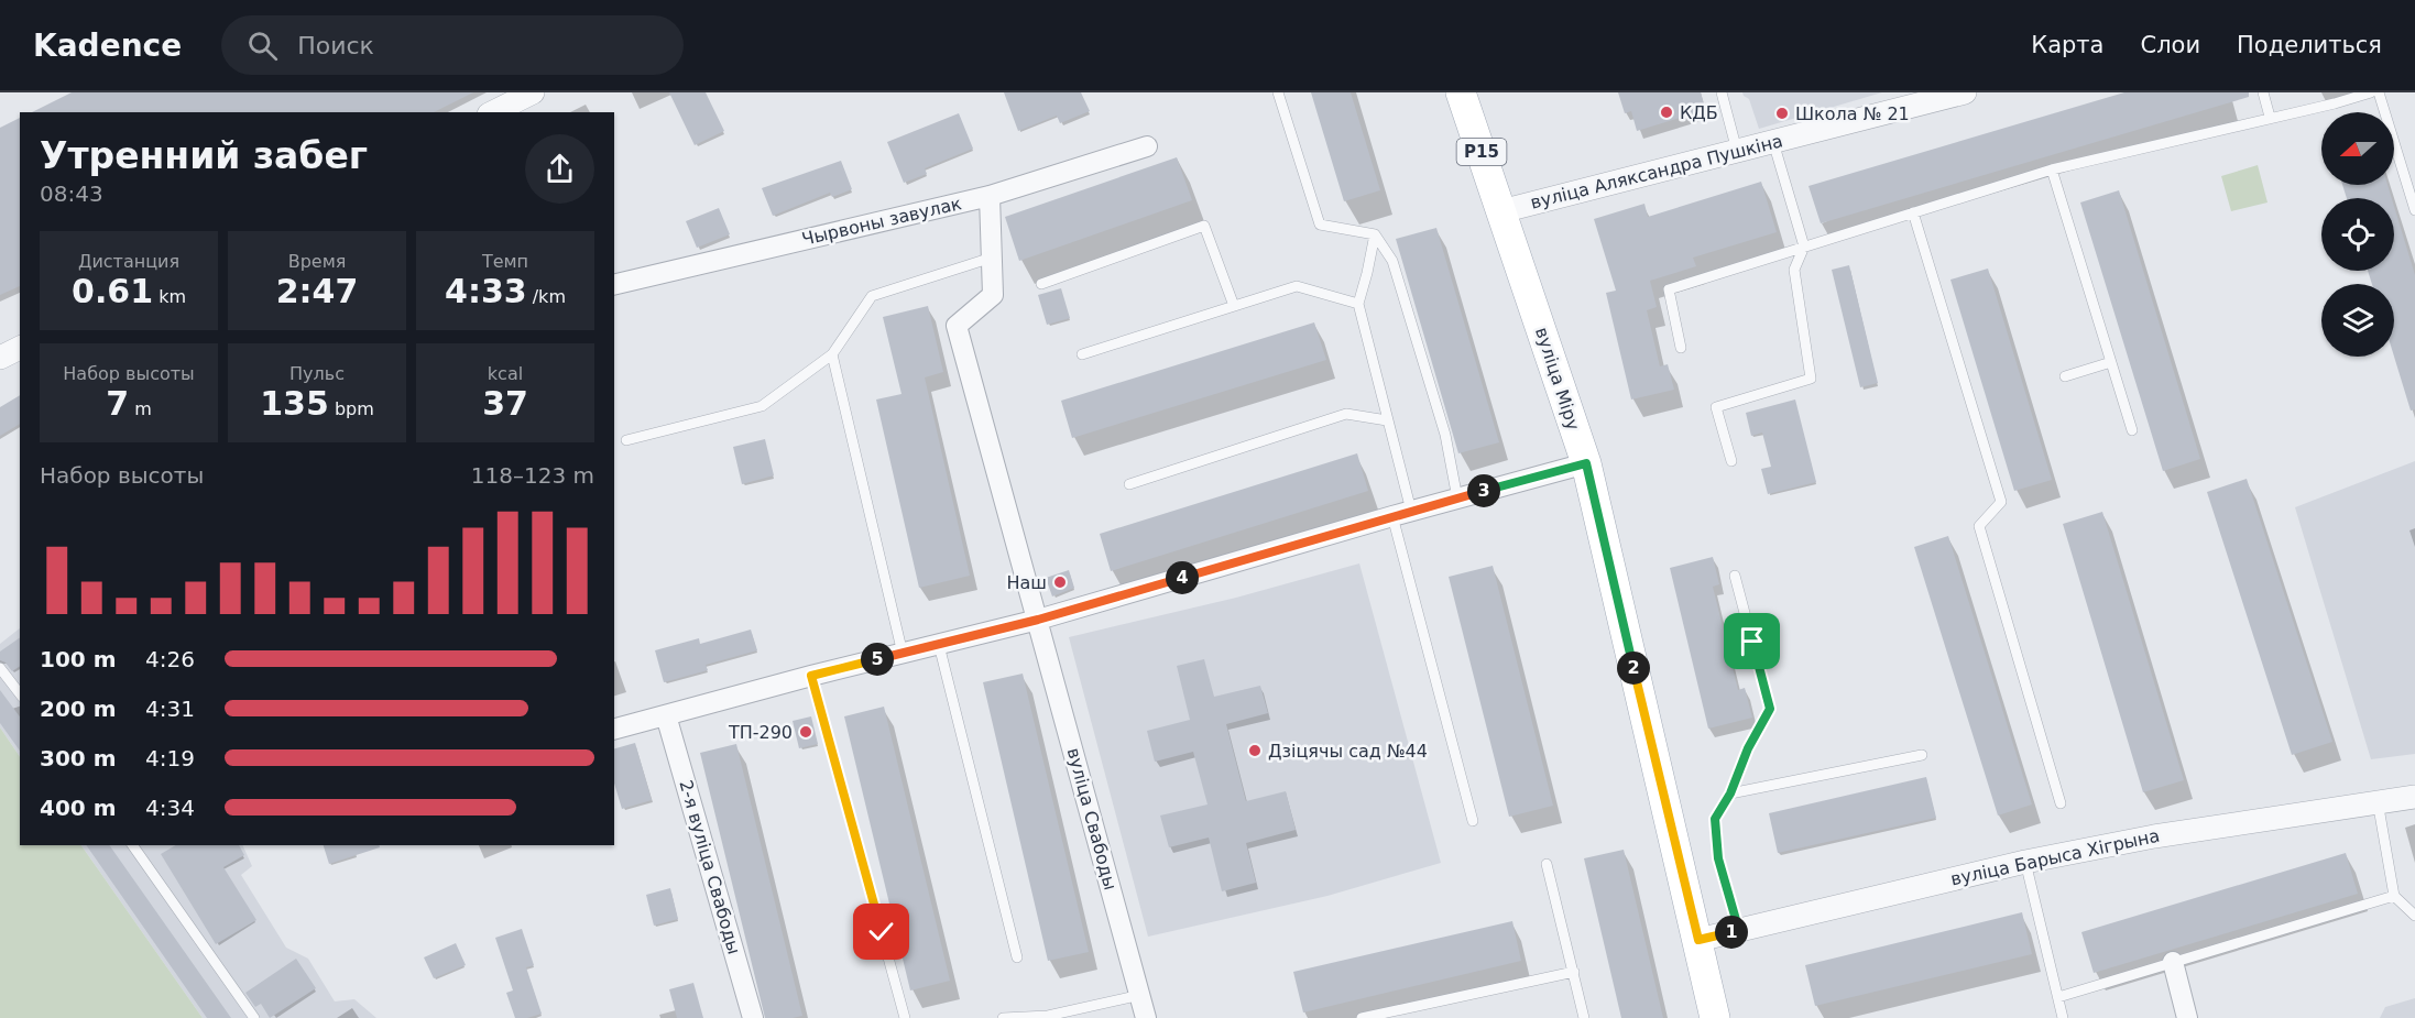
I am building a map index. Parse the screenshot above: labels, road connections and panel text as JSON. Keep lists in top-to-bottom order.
{
  "streets": {
    "main road": ["Р15", "вуліца Міру"],
    "street": [
      "вуліца Аляксандра Пушкіна",
      "Чырвоны завулак",
      "вуліца Свабоды",
      "вуліца Барыса Хігрына",
      "2-я вуліца Свабоды"
    ]
  },
  "crossings": [
    ["вуліца Аляксандра Пушкіна", "вуліца Міру"],
    ["вуліца Міру", "вуліца Барыса Хігрына"]
  ],
  "places": [
    "КДБ",
    "Школа № 21",
    "Наш",
    "ТП-290",
    "Дзіцячы сад №44"
  ],
  "north": "left",
  "page": {
    "header": "Kadence",
    "search": "Поиск",
    "nav": ["Карта", "Слои", "Поделиться"],
    "heading": ["Утренний забег", "08:43"],
    "stats": [
      ["Дистанция", "0.61 km"],
      ["Время", "2:47"],
      ["Темп", "4:33 /km"],
      ["Набор высоты", "7 m"],
      ["Пульс", "135 bpm"],
      ["kcal", "37"]
    ],
    "chart": ["Набор высоты", "118–123 m"],
    "pins": [
      "3",
      "4",
      "5",
      "2",
      "1"
    ],
    "list": [
      {
        "name": "100 m",
        "note": "4:26"
      },
      {
        "name": "200 m",
        "note": "4:31"
      },
      {
        "name": "300 m",
        "note": "4:19"
      },
      {
        "name": "400 m",
        "note": "4:34"
      }
    ]
  }
}
